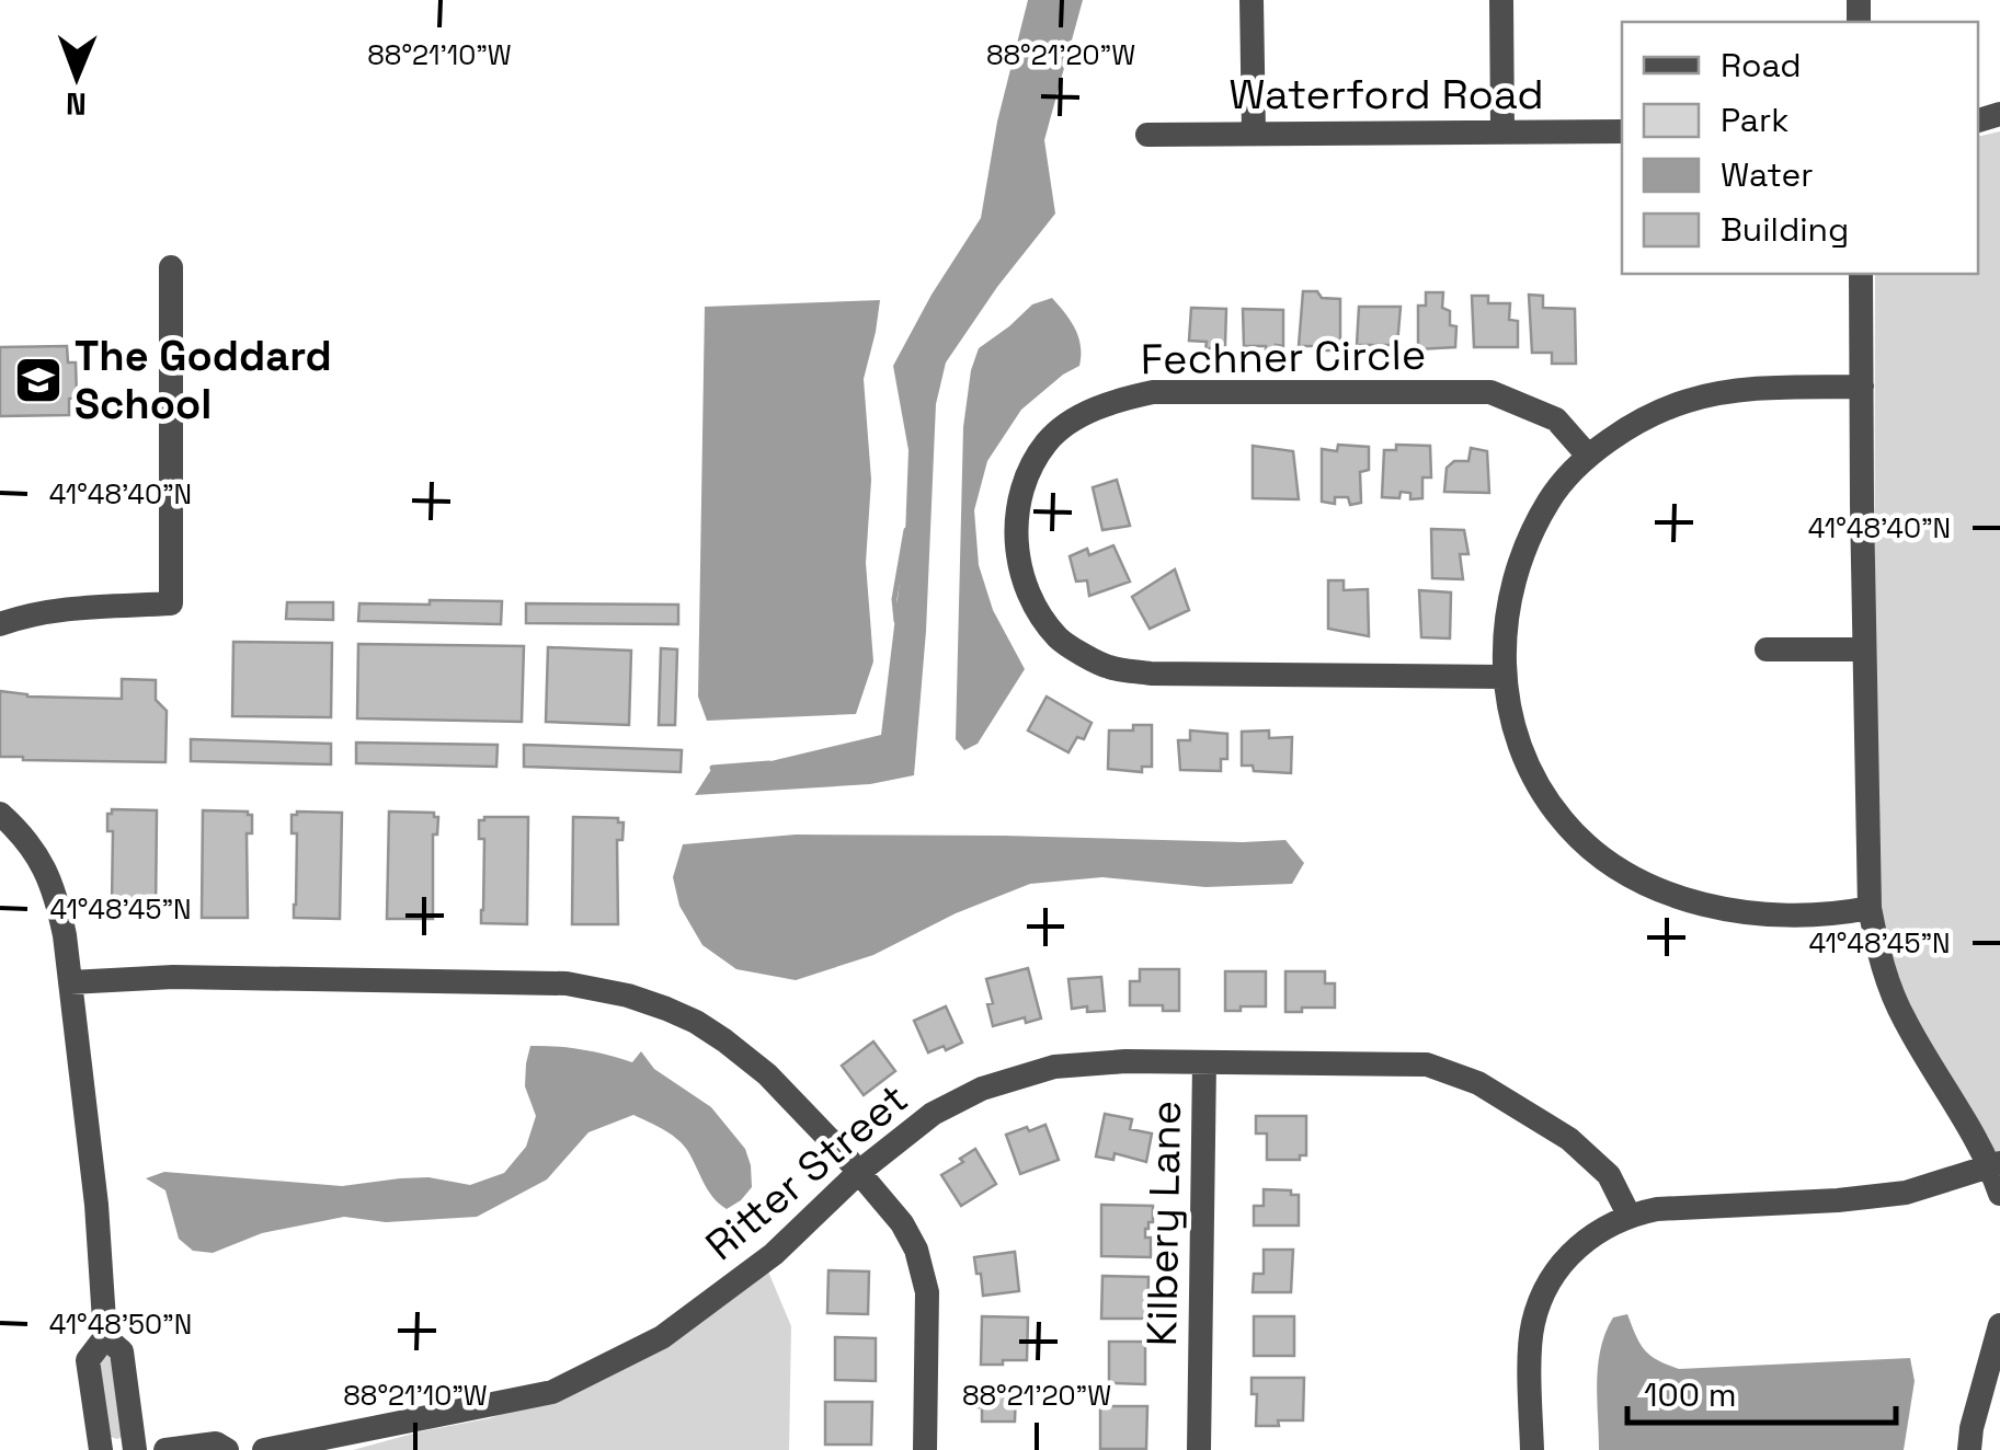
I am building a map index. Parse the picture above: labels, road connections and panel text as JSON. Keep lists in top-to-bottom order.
{
  "streets": {
    "street": [
      "Waterford Road",
      "Fechner Circle",
      "Ritter Street",
      "Kilbery Lane"
    ]
  },
  "crossings": [
    ["Ritter Street", "Kilbery Lane"]
  ],
  "places": {
    "school or university": ["The Goddard School"]
  },
  "legend": [
    "Road",
    "Park",
    "Water",
    "Building"
  ],
  "scale_bar": "100 m",
  "north": "bottom",
  "coordinates": [
    "88°21'10\"W",
    "88°21'20\"W",
    "41°48'40\"N",
    "41°48'45\"N",
    "41°48'50\"N"
  ]
}
